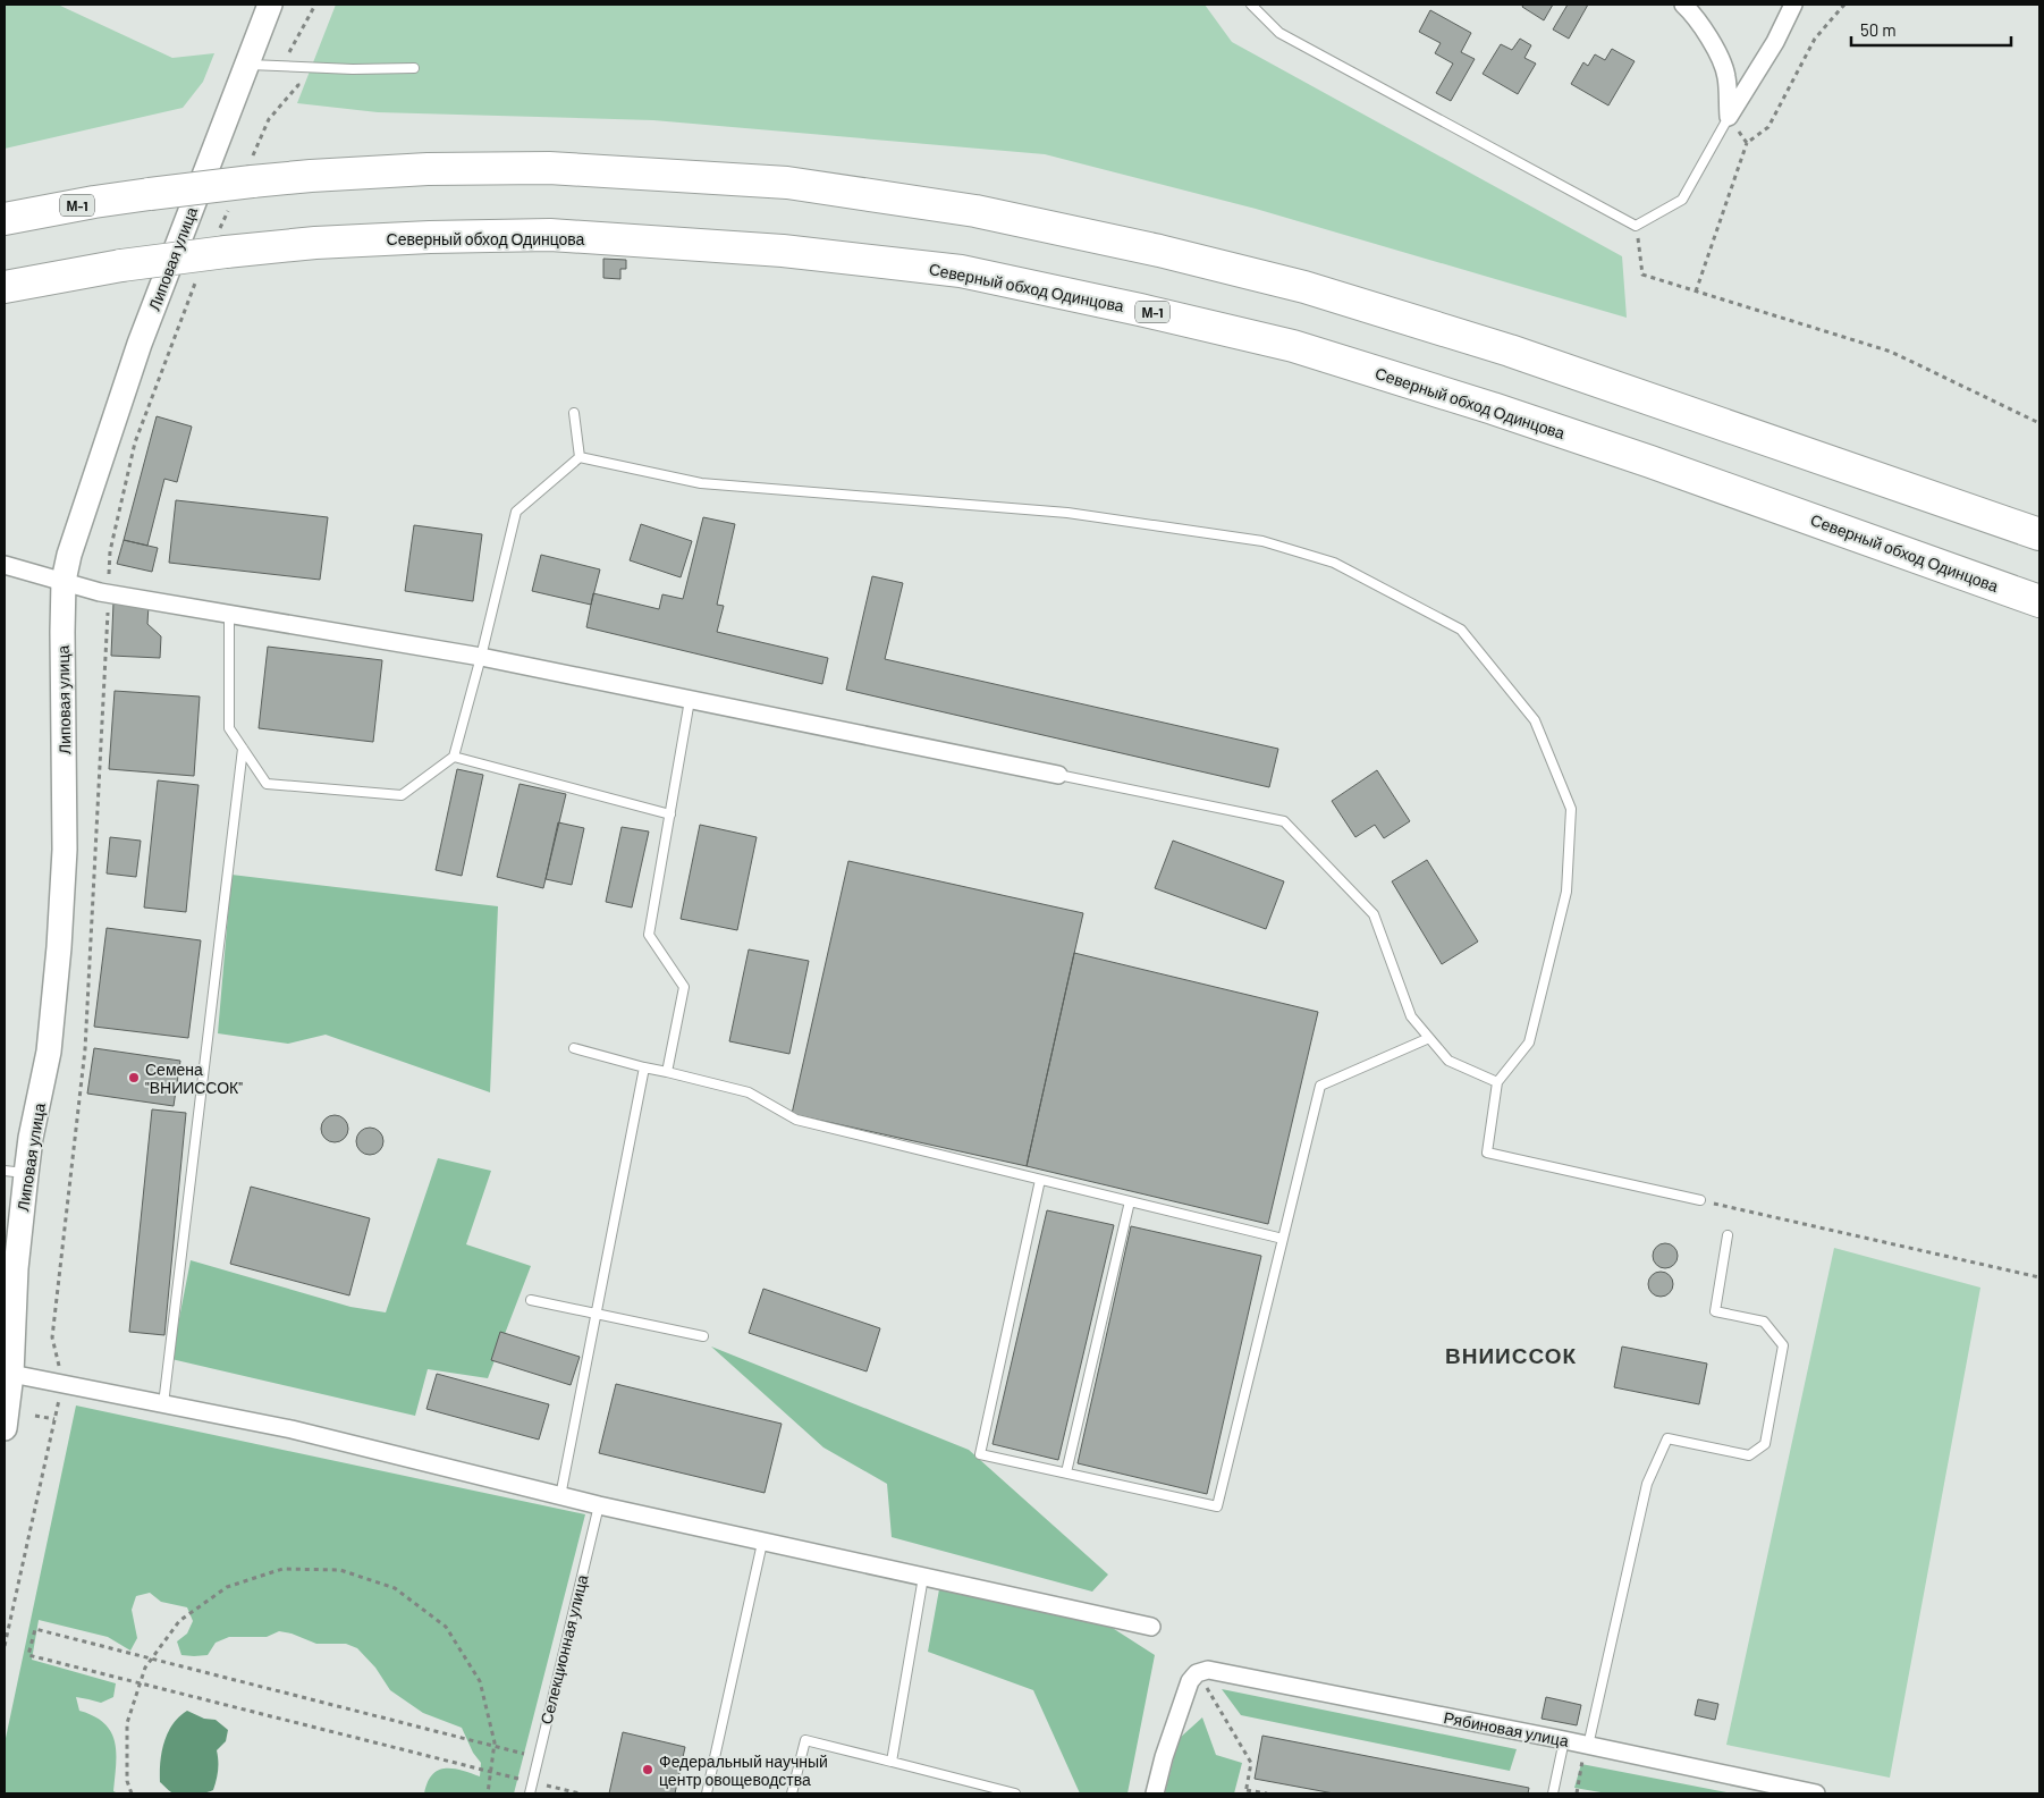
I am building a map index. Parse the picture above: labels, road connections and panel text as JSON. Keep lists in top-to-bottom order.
{
  "streets": {
    "highway": ["М-1", "Северный обход Одинцова"],
    "street": ["Липовая улица", "Рябиновая улица"],
    "lane": ["Селекционная улица"]
  },
  "districts": ["ВНИИССОК"],
  "places": ["Семена \"ВНИИССОК\"", "Федеральный научный центр овощеводства"],
  "scale_bar": "50 m"
}
